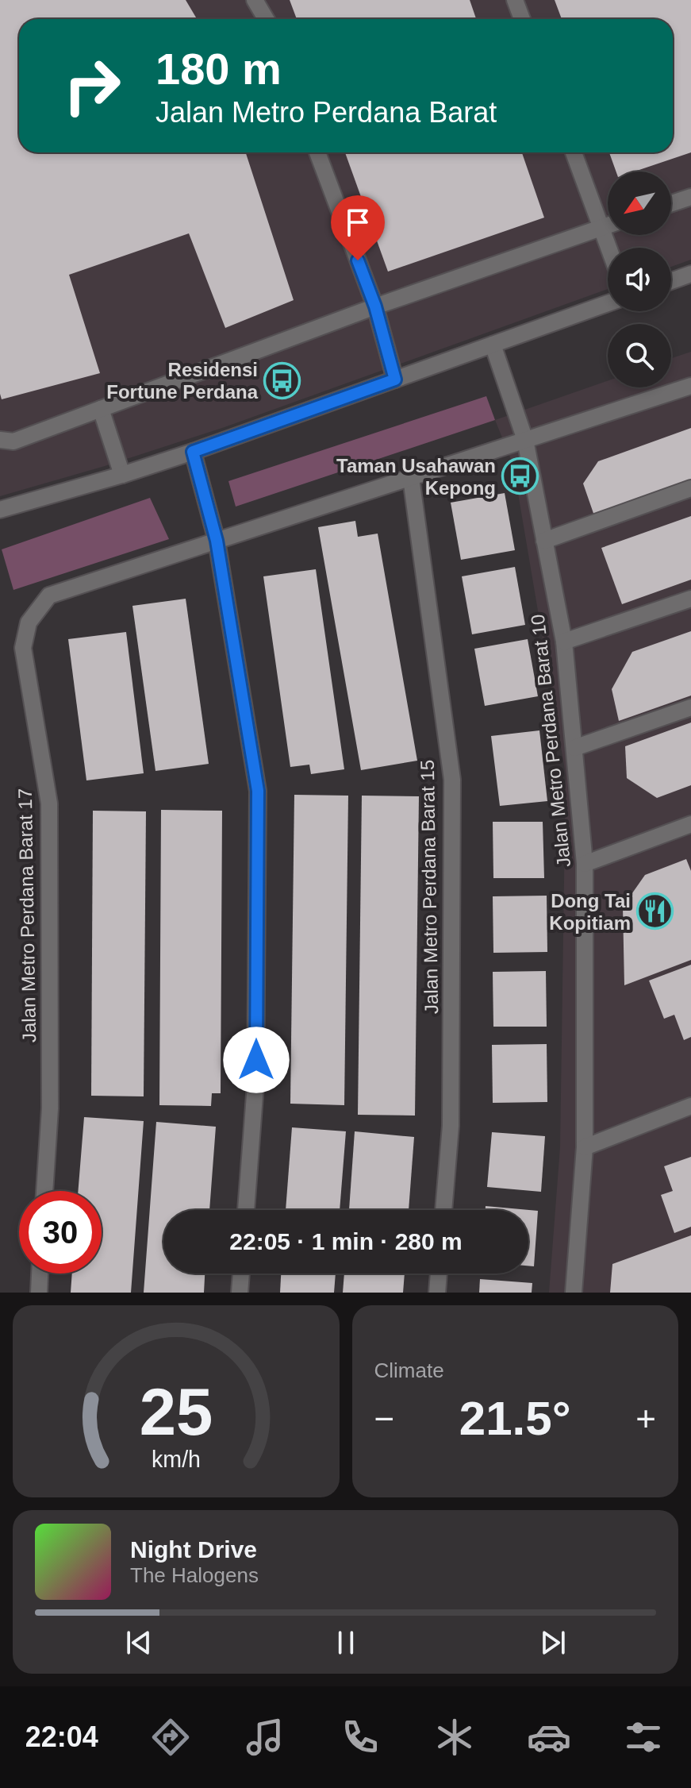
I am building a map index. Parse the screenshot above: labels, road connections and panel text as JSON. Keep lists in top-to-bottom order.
{
  "streets": {
    "street": ["Jalan Metro Perdana Barat 10", "Jalan Metro Perdana Barat 15", "Jalan Metro Perdana Barat 17"]
  },
  "places": {
    "bus stop": ["Residensi Fortune Perdana", "Taman Usahawan Kepong"],
    "restaurant": ["Dong Tai Kopitiam"]
  },
  "north": "bottom left",
  "page": {
    "turn": ["180 m", "Jalan Metro Perdana Barat"],
    "limit": "30",
    "trip": "22:05 · 1 min · 280 m",
    "tile": "Climate",
    "heat": ["−", "21.5°", "+"],
    "song": ["Night Drive", "The Halogens"],
    "tabs": "22:04",
    "gauge": ["25", "km/h"]
  }
}
